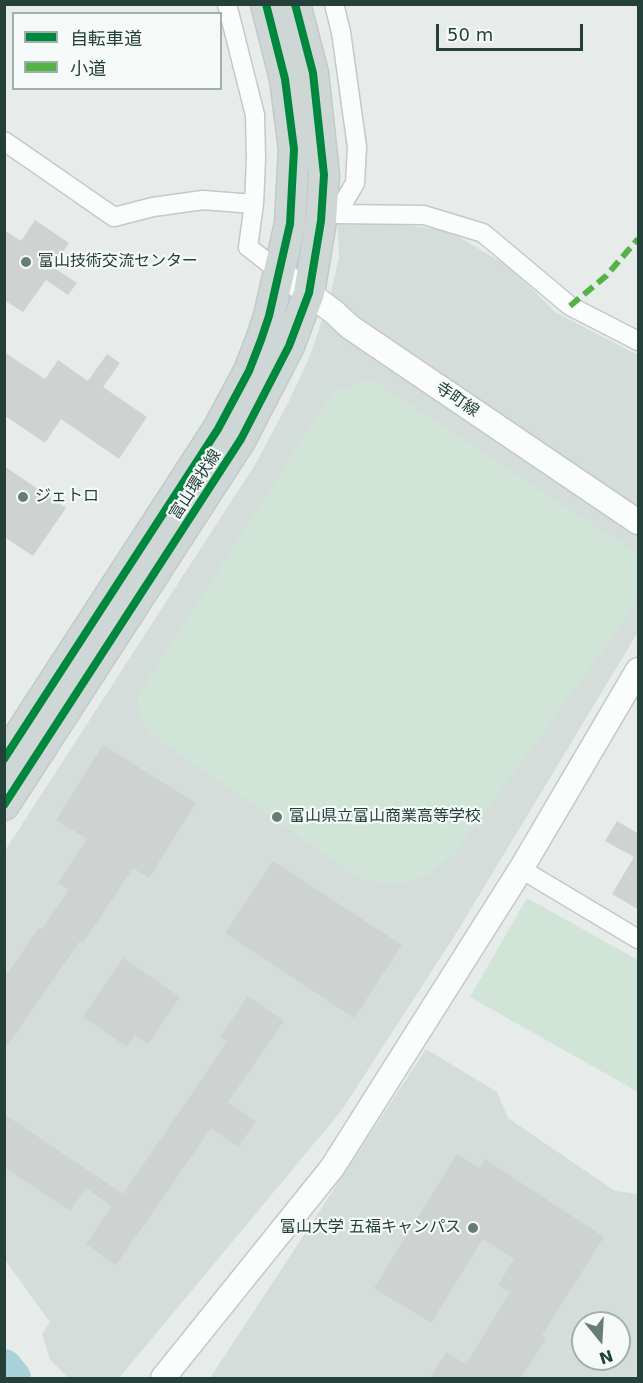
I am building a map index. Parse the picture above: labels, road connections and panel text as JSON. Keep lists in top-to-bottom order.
{
  "streets": {
    "main road": ["富山環状線"],
    "street": ["寺町線"]
  },
  "crossings": [
    ["寺町線", "富山環状線"]
  ],
  "places": [
    "富山技術交流センター",
    "ジェトロ",
    "富山県立富山商業高等学校",
    "富山大学 五福キャンパス"
  ],
  "legend": ["自転車道", "小道"],
  "scale_bar": "50 m",
  "north": "bottom"
}
